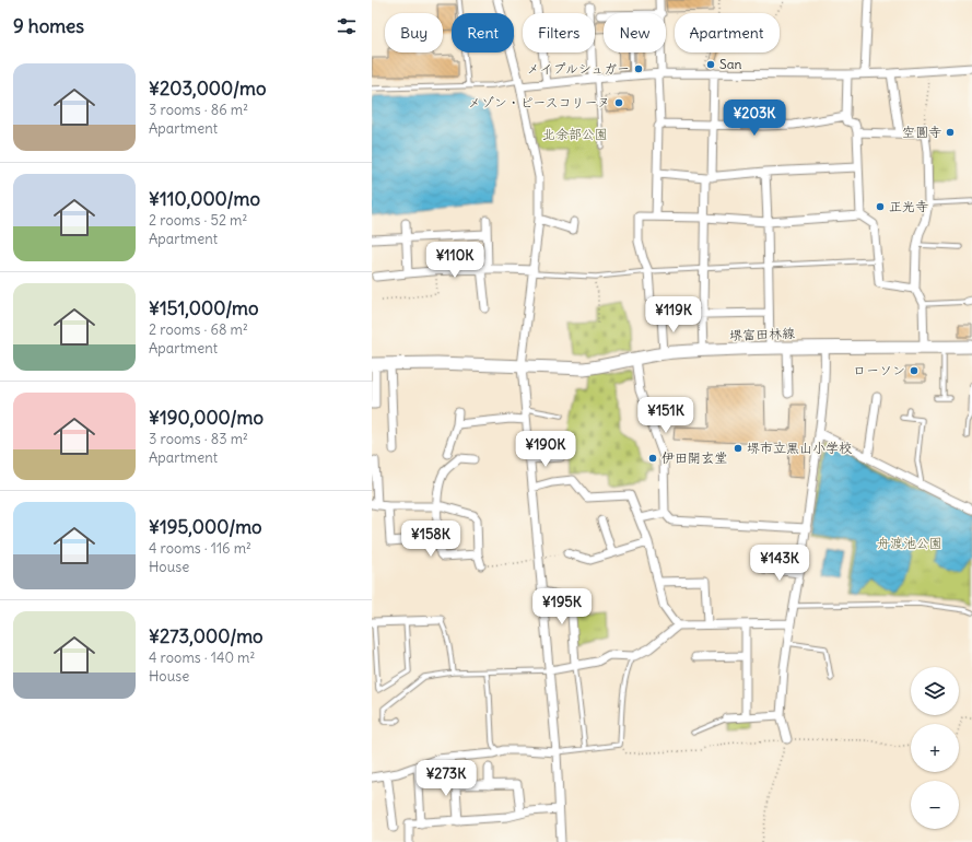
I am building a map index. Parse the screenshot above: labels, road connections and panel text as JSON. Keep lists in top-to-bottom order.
{
  "streets": {
    "main road": ["堺富田林線"]
  },
  "parks": ["北余部公園", "舟渡池公園"],
  "places": [
    "San",
    "メイプルシュガー",
    "メゾン・ピースコリーヌ",
    "空圓寺",
    "正光寺",
    "ローソン",
    "堺市立黒山小学校",
    "伊田開玄堂"
  ],
  "page": {
    "heading": "9 homes",
    "chip": [
      "Buy",
      "Rent",
      "Filters",
      "New",
      "Apartment"
    ],
    "list": [
      {
        "name": "¥203,000/mo",
        "note": "3 rooms · 86 m² · Apartment"
      },
      {
        "name": "¥110,000/mo",
        "note": "2 rooms · 52 m² · Apartment"
      },
      {
        "name": "¥151,000/mo",
        "note": "2 rooms · 68 m² · Apartment"
      },
      {
        "name": "¥190,000/mo",
        "note": "3 rooms · 83 m² · Apartment"
      },
      {
        "name": "¥195,000/mo",
        "note": "4 rooms · 116 m² · House"
      },
      {
        "name": "¥273,000/mo",
        "note": "4 rooms · 140 m² · House"
      }
    ],
    "price": [
      "¥203K",
      "¥110K",
      "¥119K",
      "¥151K",
      "¥190K",
      "¥158K",
      "¥143K",
      "¥195K",
      "¥273K"
    ],
    "map_buttons": ["+", "−"]
  }
}
